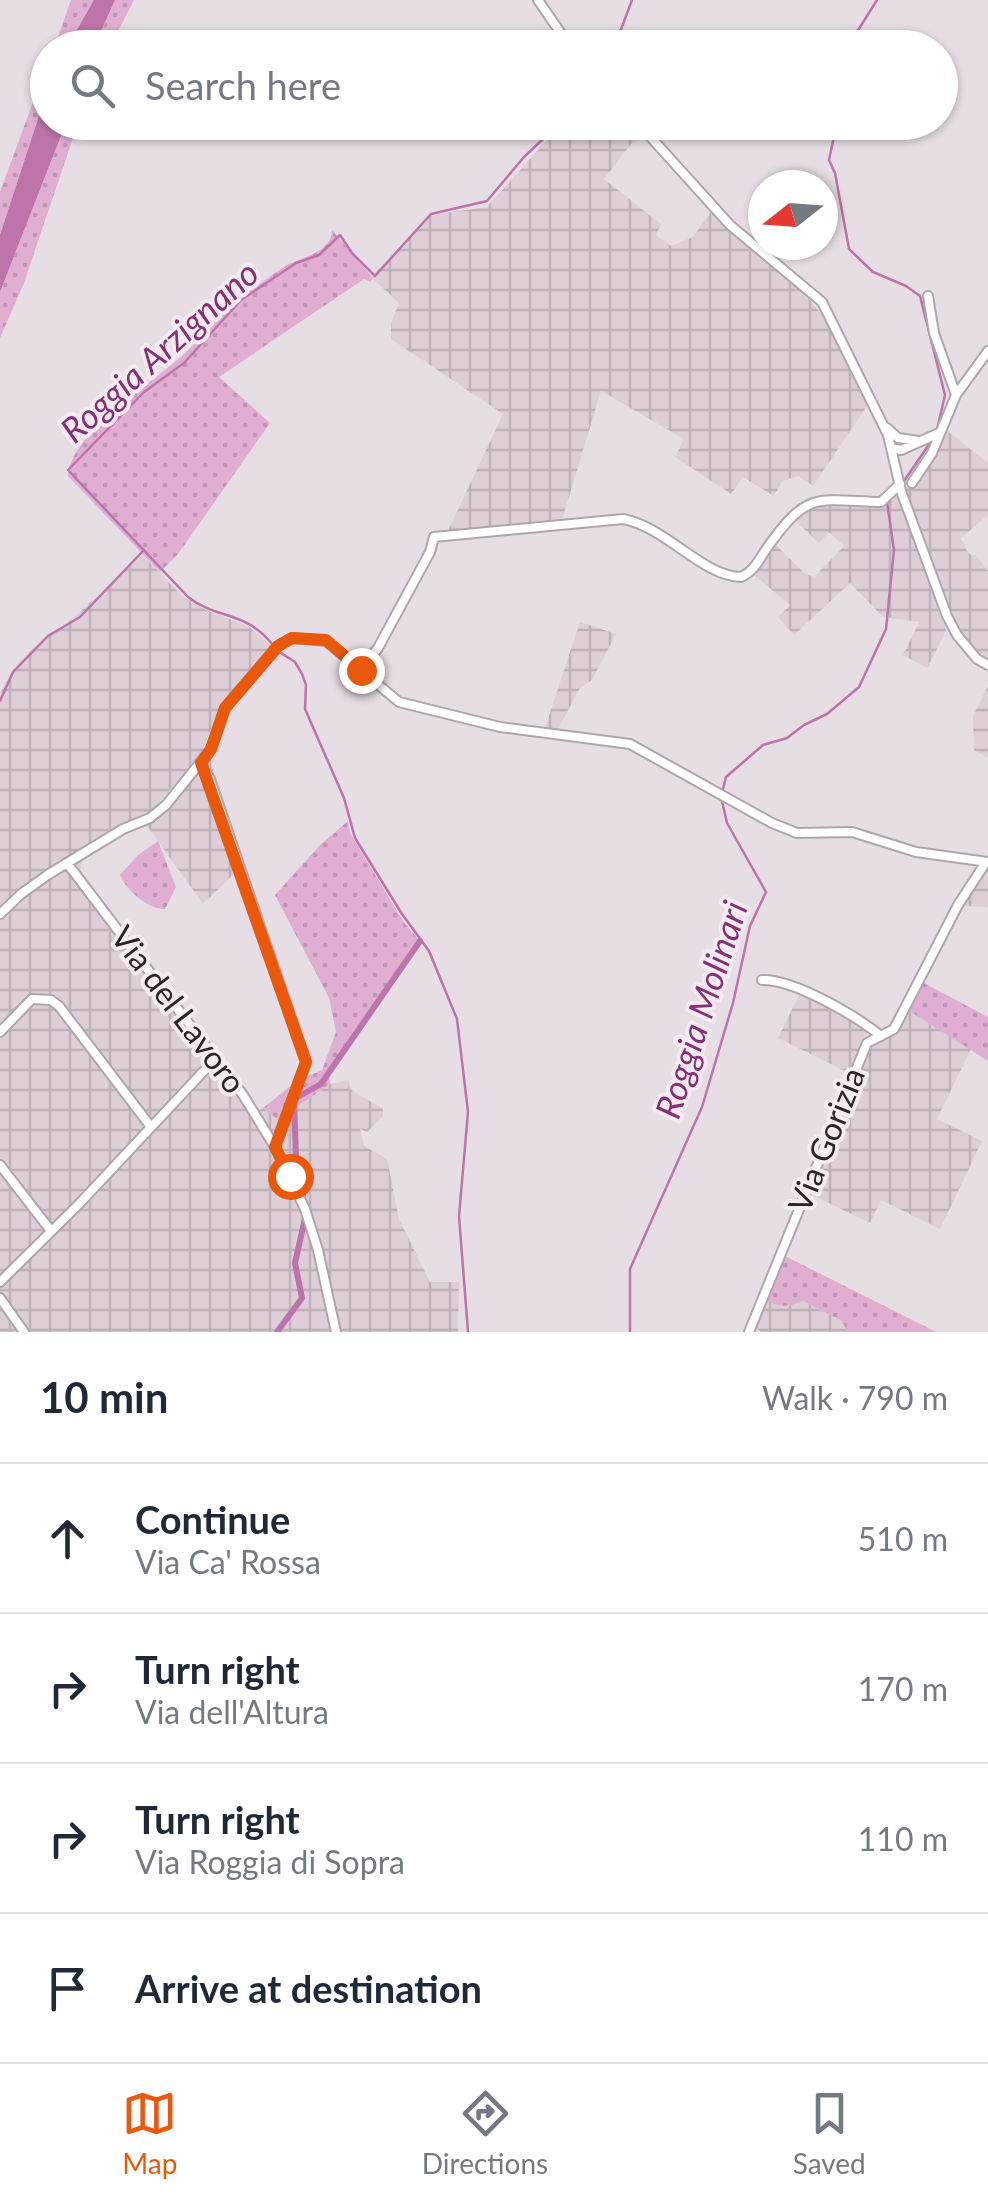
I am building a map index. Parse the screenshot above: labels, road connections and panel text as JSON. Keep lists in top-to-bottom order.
{
  "streets": {
    "street": ["Via del Lavoro", "Via Gorizia"]
  },
  "water": ["Roggia Arzignano", "Roggia Molinari"],
  "north": "left",
  "page": {
    "search": "Search here",
    "heading": ["10 min", "Walk · 790 m"],
    "list": [
      ["Continue", "Via Ca' Rossa", "510 m"],
      ["Turn right", "Via dell'Altura", "170 m"],
      ["Turn right", "Via Roggia di Sopra", "110 m"],
      "Arrive at destination"
    ],
    "nav": ["Map", "Directions", "Saved"]
  }
}
